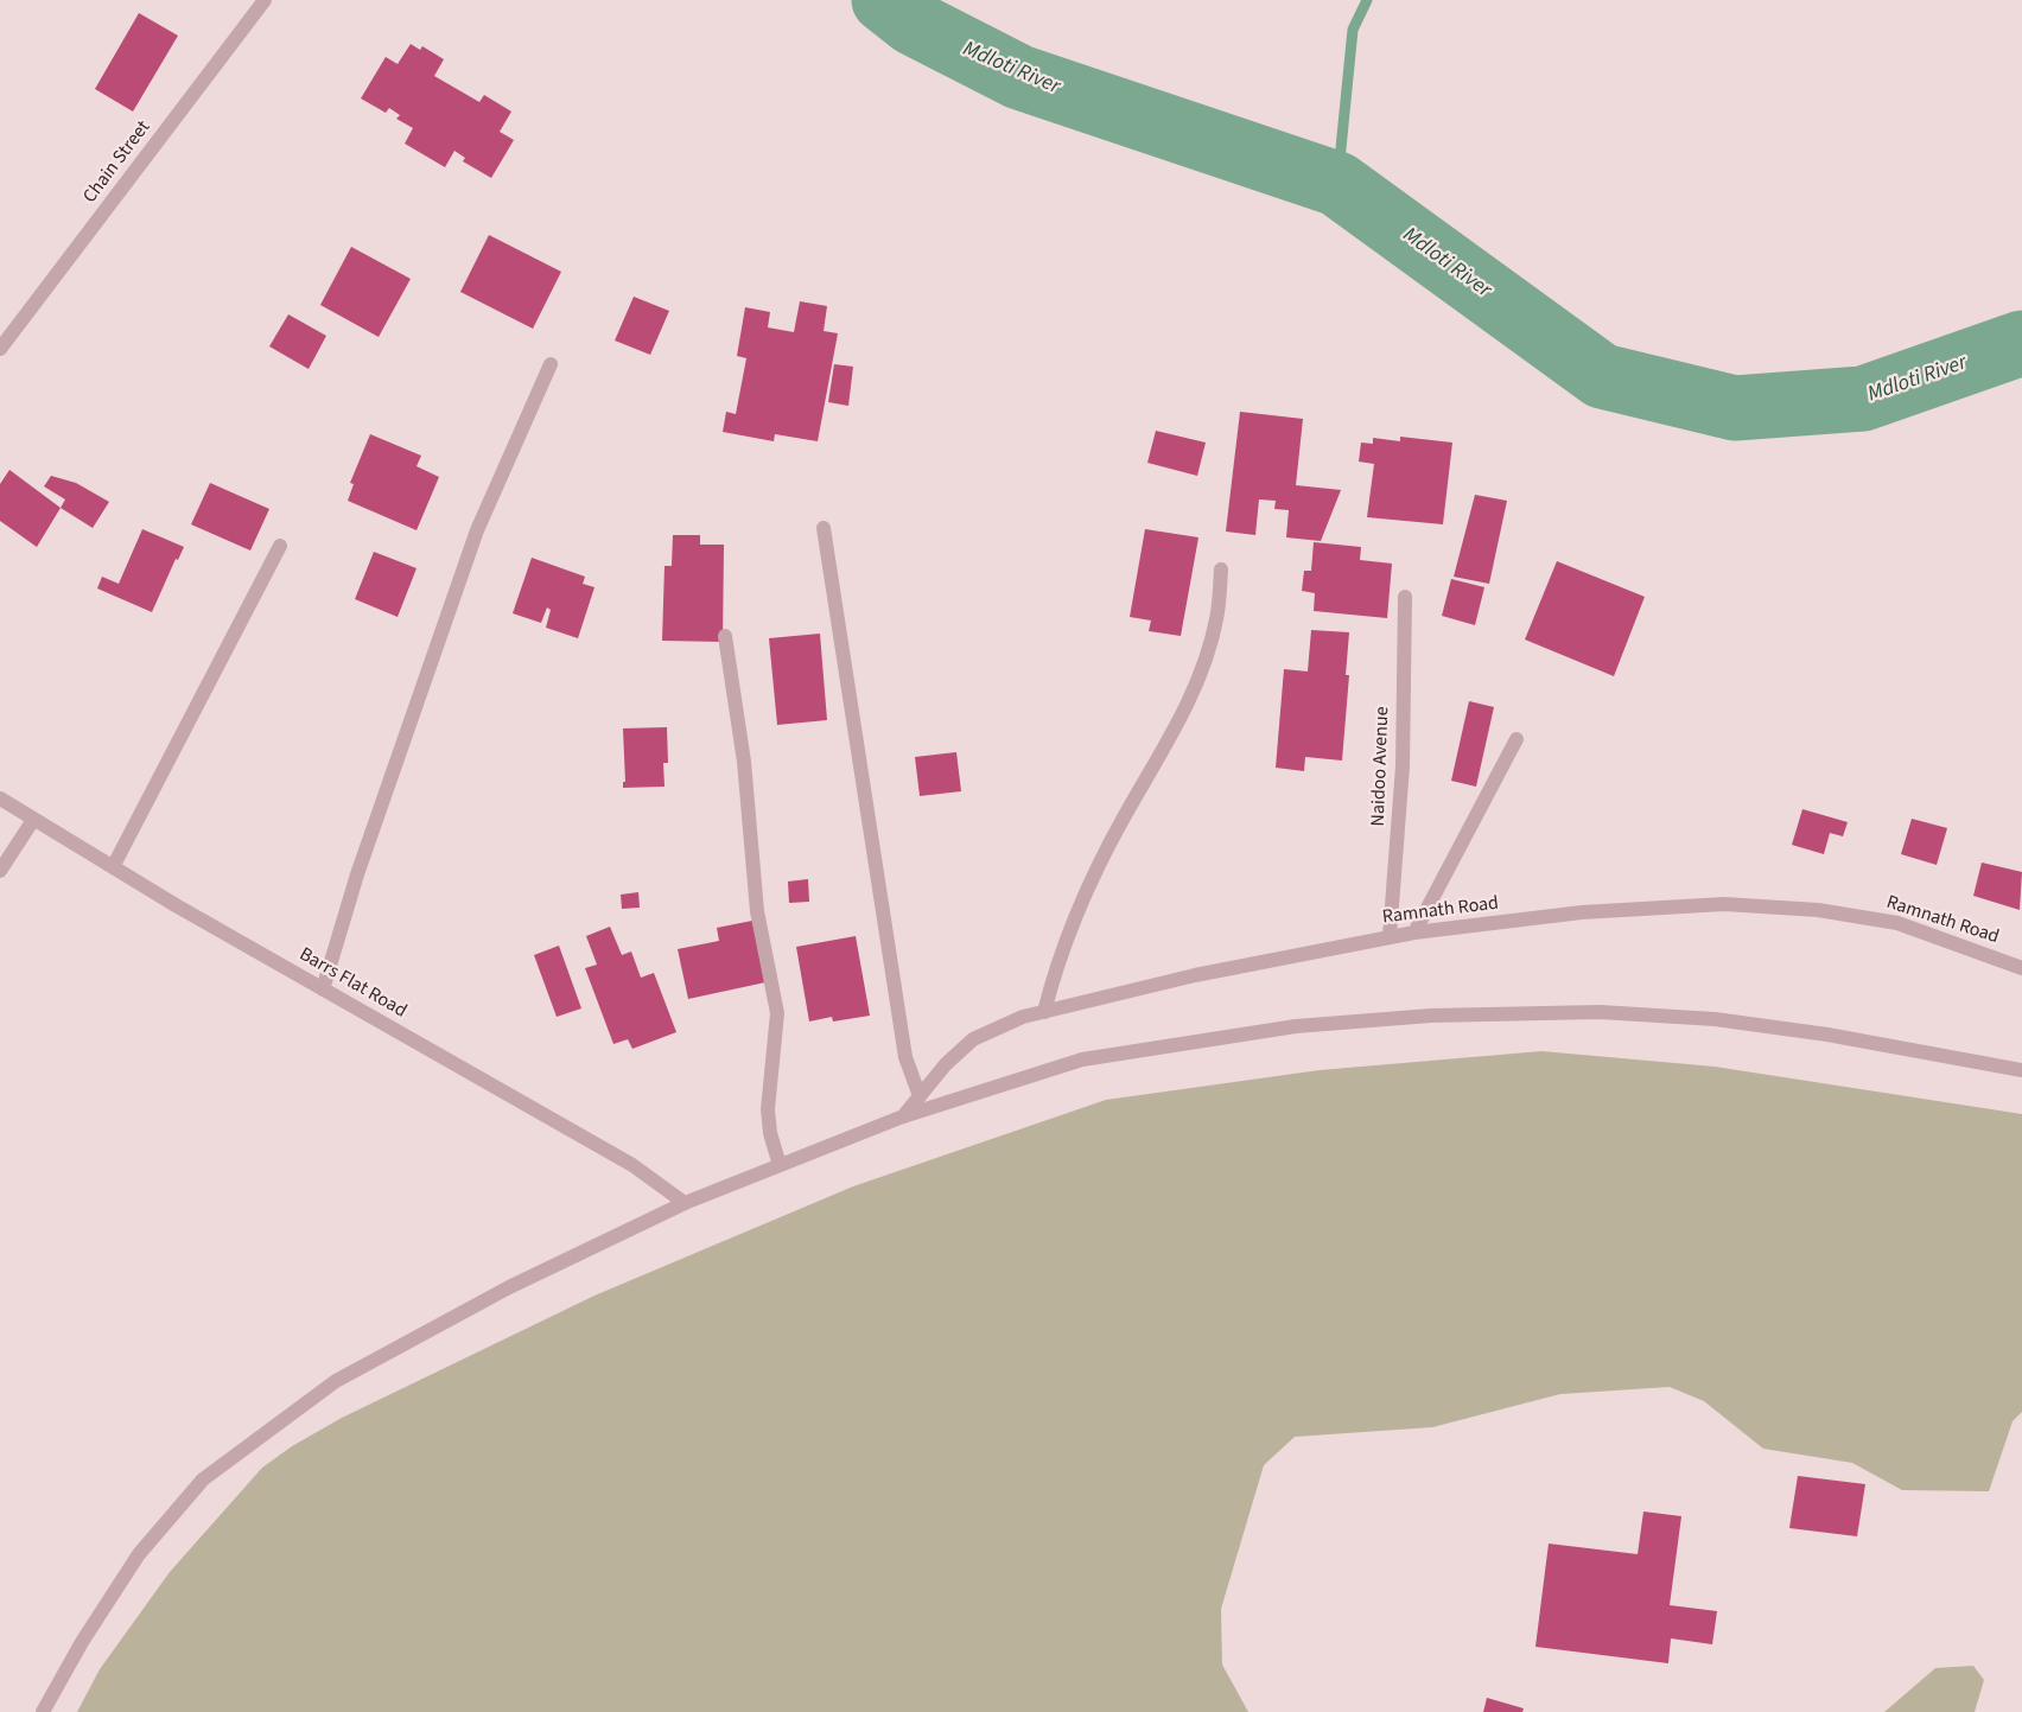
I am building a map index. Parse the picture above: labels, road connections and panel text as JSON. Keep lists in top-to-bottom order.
{
  "streets": {
    "street": [
      "Chain Street",
      "Naidoo Avenue",
      "Ramnath Road",
      "Barrs Flat Road"
    ]
  },
  "crossings": [
    ["Naidoo Avenue", "Ramnath Road"]
  ],
  "water": ["Mdloti River"]
}
